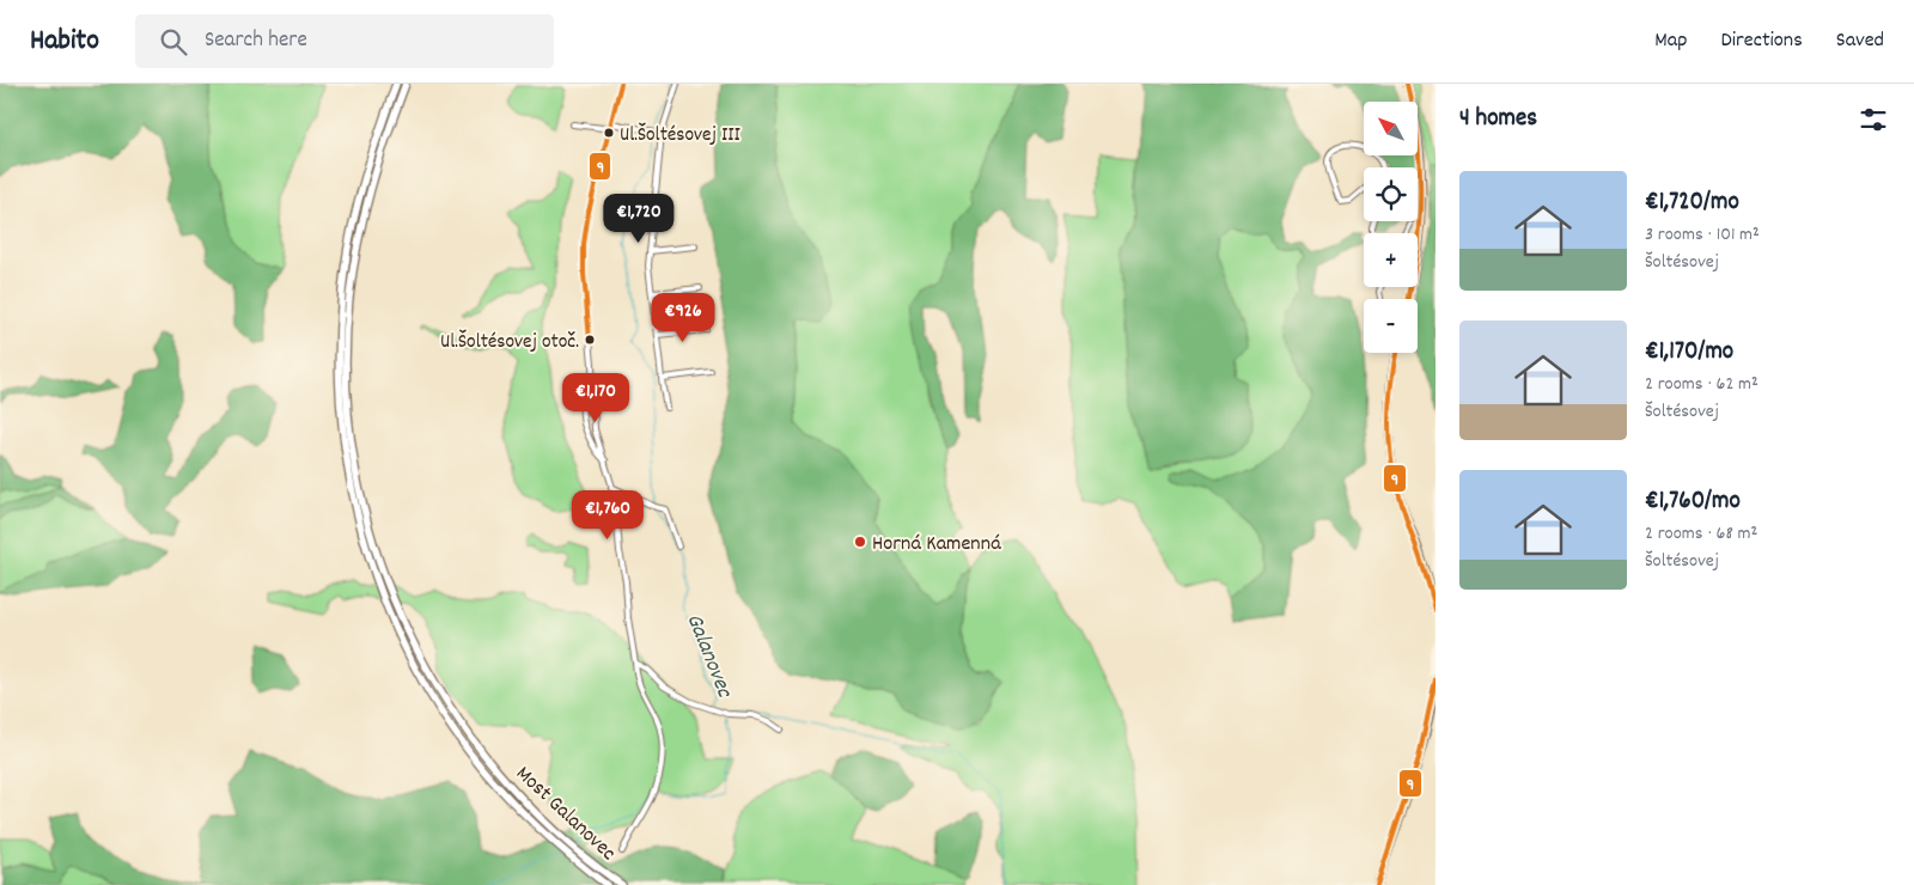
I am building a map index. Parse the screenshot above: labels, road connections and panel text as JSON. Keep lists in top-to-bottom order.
{
  "streets": {
    "highway": ["Most Galanovec"]
  },
  "water": ["Galanovec"],
  "places": ["Ul.Šoltésovej III", "Ul.Šoltésovej otoč.", "Horná Kamenná"],
  "lines": ["transit line 9"],
  "north": "top left",
  "page": {
    "header": "Habito",
    "search": "Search here",
    "nav": ["Map", "Directions", "Saved"],
    "heading": "4 homes",
    "map_buttons": ["+", "−"],
    "list": [
      {
        "name": "€1,720/mo",
        "note": "3 rooms · 101 m² · Šoltésovej"
      },
      {
        "name": "€1,170/mo",
        "note": "2 rooms · 62 m² · Šoltésovej"
      },
      {
        "name": "€1,760/mo",
        "note": "2 rooms · 68 m² · Šoltésovej"
      }
    ],
    "price": [
      "€1,720",
      "€926",
      "€1,170",
      "€1,760"
    ]
  }
}
